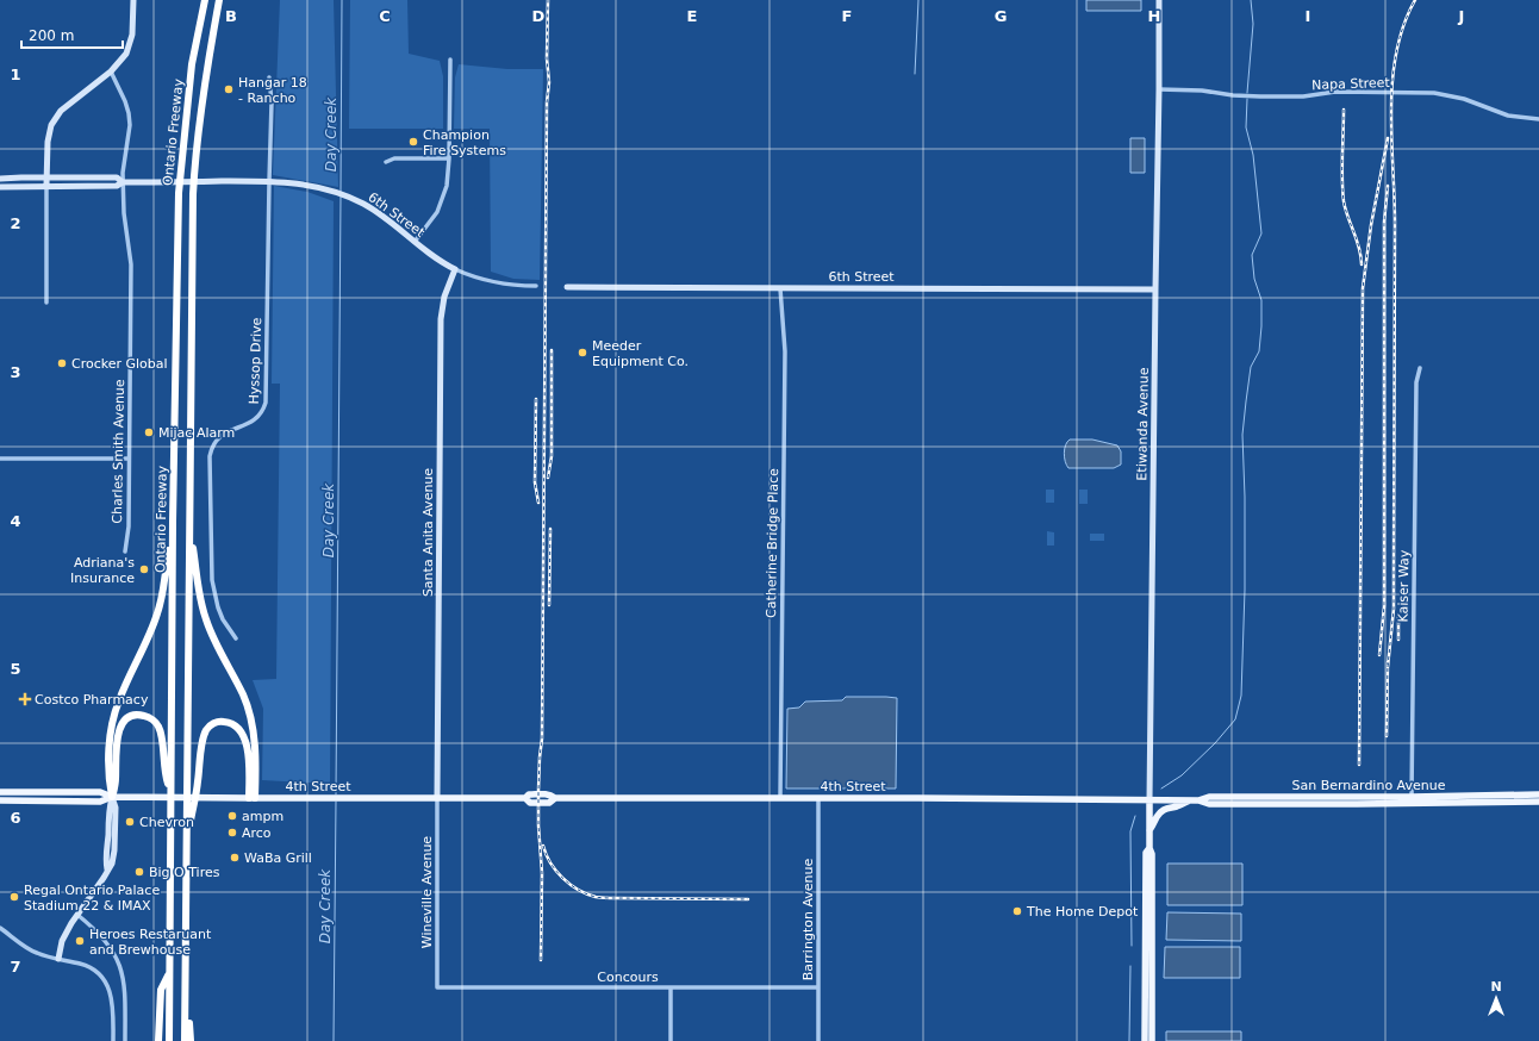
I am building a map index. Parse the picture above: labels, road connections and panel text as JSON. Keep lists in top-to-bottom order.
{
  "streets": {
    "highway": ["Ontario Freeway"],
    "main road": ["Etiwanda Avenue", "San Bernardino Avenue", "4th Street"],
    "street": [
      "Napa Street",
      "6th Street",
      "Hyssop Drive",
      "Charles Smith Avenue",
      "Santa Anita Avenue",
      "Catherine Bridge Place",
      "Kaiser Way",
      "Wineville Avenue",
      "Barrington Avenue",
      "Concours"
    ]
  },
  "crossings": [
    ["Napa Street", "Etiwanda Avenue"],
    ["6th Street", "Hyssop Drive"],
    ["6th Street", "Etiwanda Avenue"],
    ["6th Street", "Charles Smith Avenue"],
    ["6th Street", "Santa Anita Avenue"],
    ["6th Street", "Catherine Bridge Place"],
    ["Etiwanda Avenue", "San Bernardino Avenue"],
    ["Etiwanda Avenue", "4th Street"],
    ["Santa Anita Avenue", "4th Street"],
    ["Santa Anita Avenue", "Wineville Avenue"],
    ["Catherine Bridge Place", "4th Street"],
    ["Kaiser Way", "San Bernardino Avenue"],
    ["San Bernardino Avenue", "4th Street"],
    ["4th Street", "Wineville Avenue"],
    ["4th Street", "Barrington Avenue"],
    ["Wineville Avenue", "Concours"],
    ["Barrington Avenue", "Concours"]
  ],
  "water": ["Day Creek"],
  "places": {
    "other": [
      "Hangar 18 - Rancho",
      "Champion Fire Systems",
      "Meeder Equipment Co.",
      "Crocker Global",
      "Mijac Alarm",
      "Adriana's Insurance",
      "ampm",
      "Chevron",
      "Arco",
      "WaBa Grill",
      "Big O Tires",
      "Regal Ontario Palace Stadium 22 & IMAX",
      "The Home Depot",
      "Heroes Restaruant and Brewhouse"
    ],
    "health": ["Costco Pharmacy"]
  },
  "scale_bar": "200 m",
  "north": "top",
  "grid": {
    "columns": [
      "B",
      "C",
      "D",
      "E",
      "F",
      "G",
      "H",
      "I",
      "J"
    ],
    "rows": [
      "1",
      "2",
      "3",
      "4",
      "5",
      "6",
      "7"
    ]
  }
}
